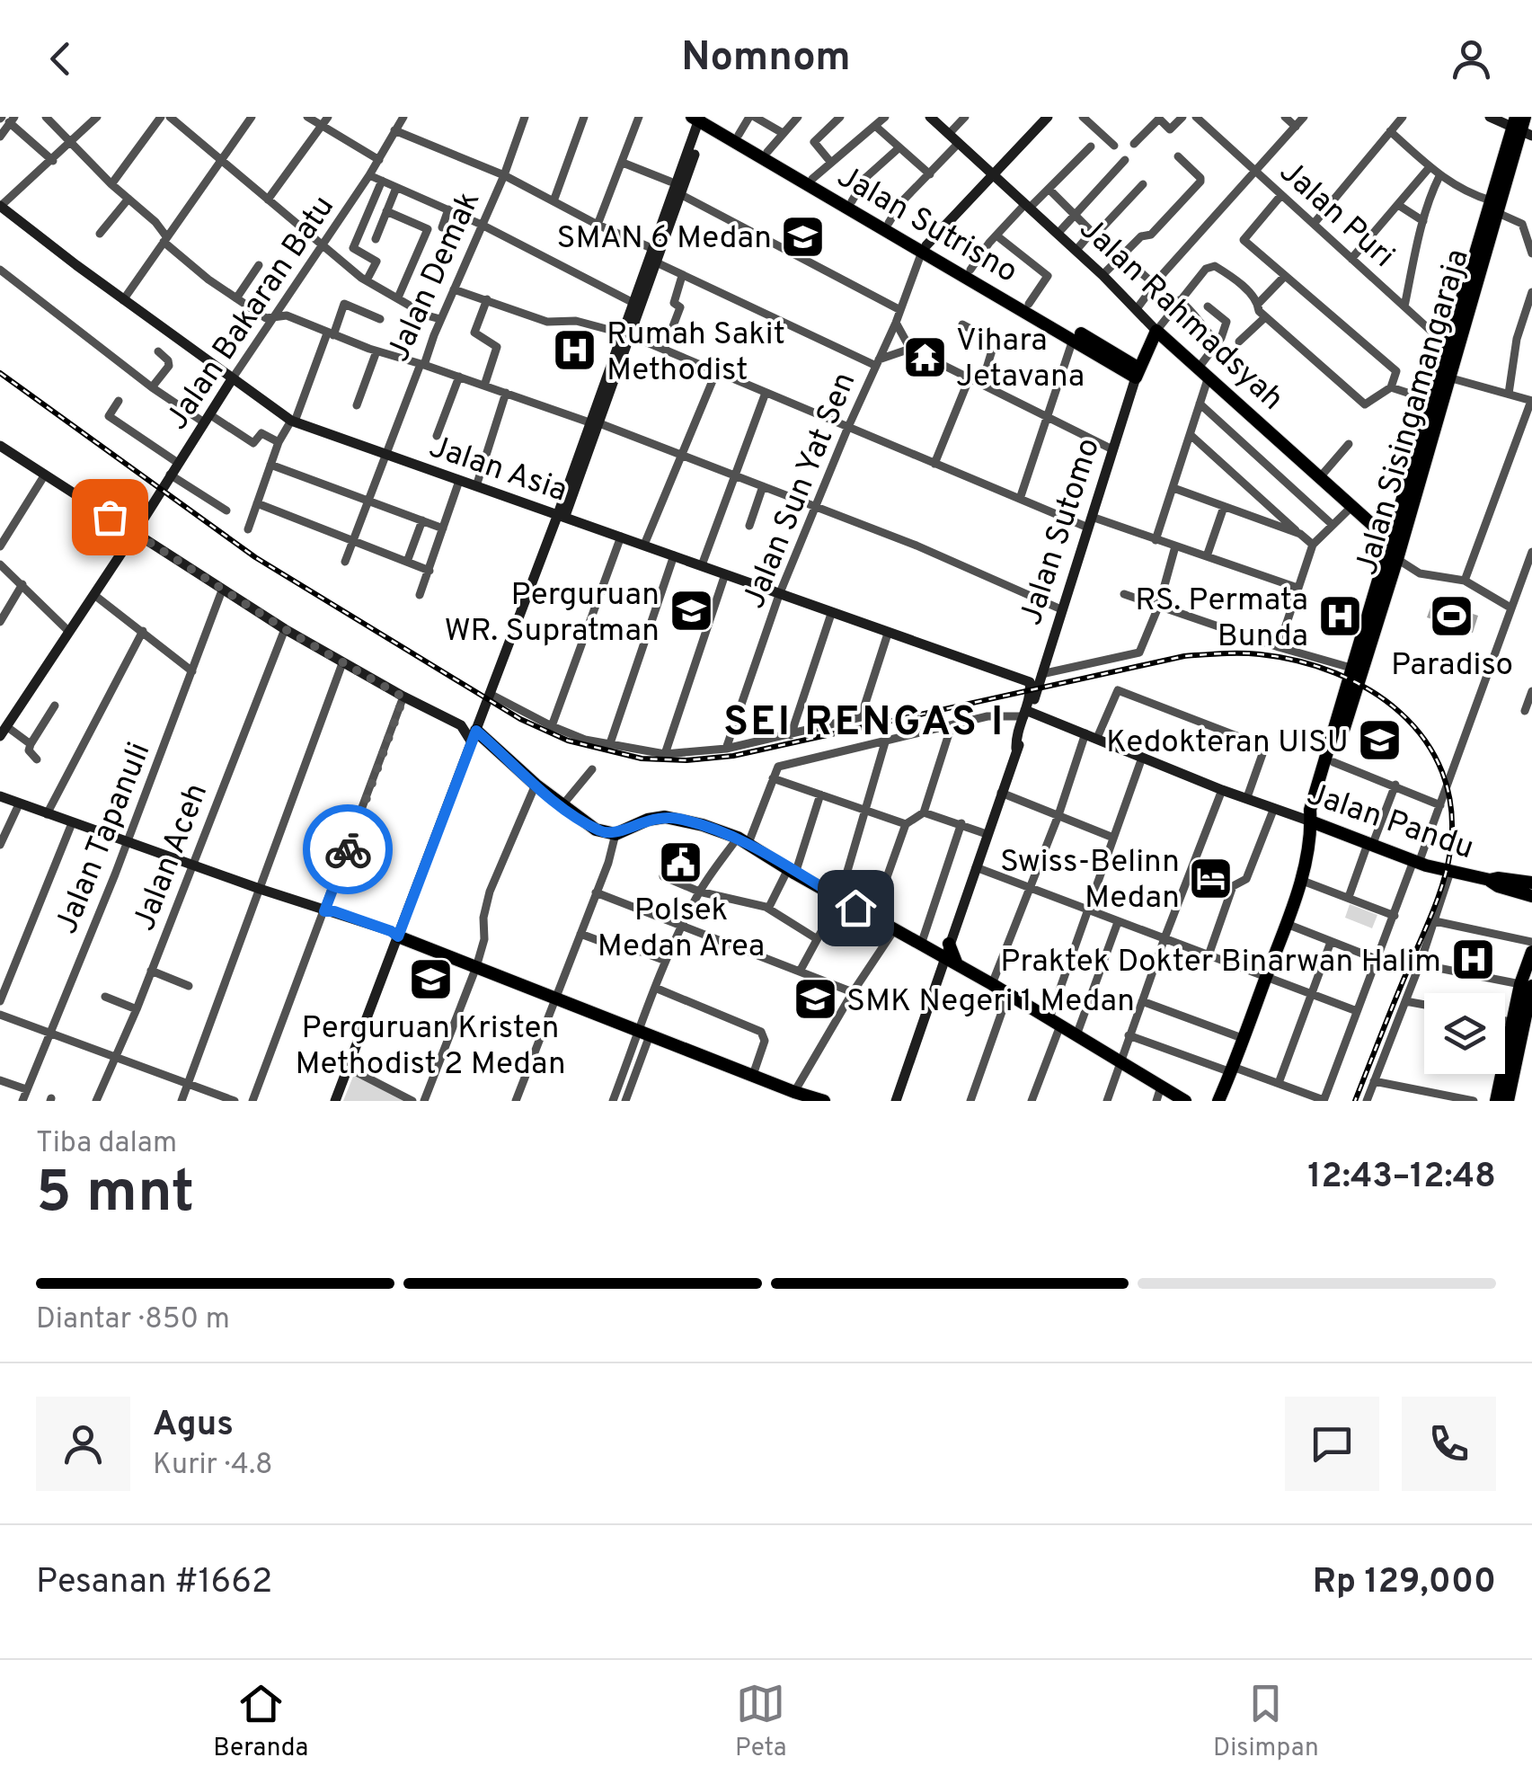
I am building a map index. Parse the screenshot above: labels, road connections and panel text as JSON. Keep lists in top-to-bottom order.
{
  "streets": {
    "main road": [
      "Jalan Sutrisno",
      "Jalan Bakaran Batu",
      "Jalan Rahmadsyah",
      "Jalan Sisingamangaraja",
      "Jalan Asia",
      "Jalan Sutomo",
      "Jalan Pandu"
    ],
    "street": [
      "Jalan Puri",
      "Jalan Demak",
      "Jalan Sun Yat Sen",
      "Jalan Tapanuli",
      "Jalan Aceh"
    ]
  },
  "crossings": [
    ["Jalan Puri", "Jalan Sisingamangaraja"],
    ["Jalan Sutrisno", "Jalan Sun Yat Sen"],
    ["Jalan Sutrisno", "Jalan Sutomo"],
    ["Jalan Demak", "Jalan Asia"],
    ["Jalan Bakaran Batu", "Jalan Asia"],
    ["Jalan Rahmadsyah", "Jalan Sisingamangaraja"],
    ["Jalan Rahmadsyah", "Jalan Sutomo"],
    ["Jalan Sisingamangaraja", "Jalan Pandu"],
    ["Jalan Asia", "Jalan Sun Yat Sen"],
    ["Jalan Asia", "Jalan Sutomo"],
    ["Jalan Sutomo", "Jalan Pandu"]
  ],
  "districts": ["SEI RENGAS I"],
  "places": {
    "school or university": [
      "SMAN 6 Medan",
      "Perguruan WR. Supratman",
      "Kedokteran UISU",
      "Perguruan Kristen Methodist 2 Medan",
      "SMK Negeri 1 Medan"
    ],
    "hospital": ["Rumah Sakit Methodist", "RS. Permata Bunda", "Praktek Dokter Binarwan Halim"],
    "temple": ["Vihara Jetavana"],
    "sports": ["Paradiso"],
    "public building": ["Polsek Medan Area"],
    "hotel": ["Swiss-Belinn Medan"]
  },
  "page": {
    "header": "Nomnom",
    "heading": ["5 mnt", "Tiba dalam", "12:43–12:48"],
    "panel": [
      "Agus",
      "Kurir · 4.8",
      "Pesanan #1662",
      "Rp 129,000"
    ],
    "bar": "Diantar · 850 m",
    "tabs": ["Beranda", "Peta", "Disimpan"]
  }
}
